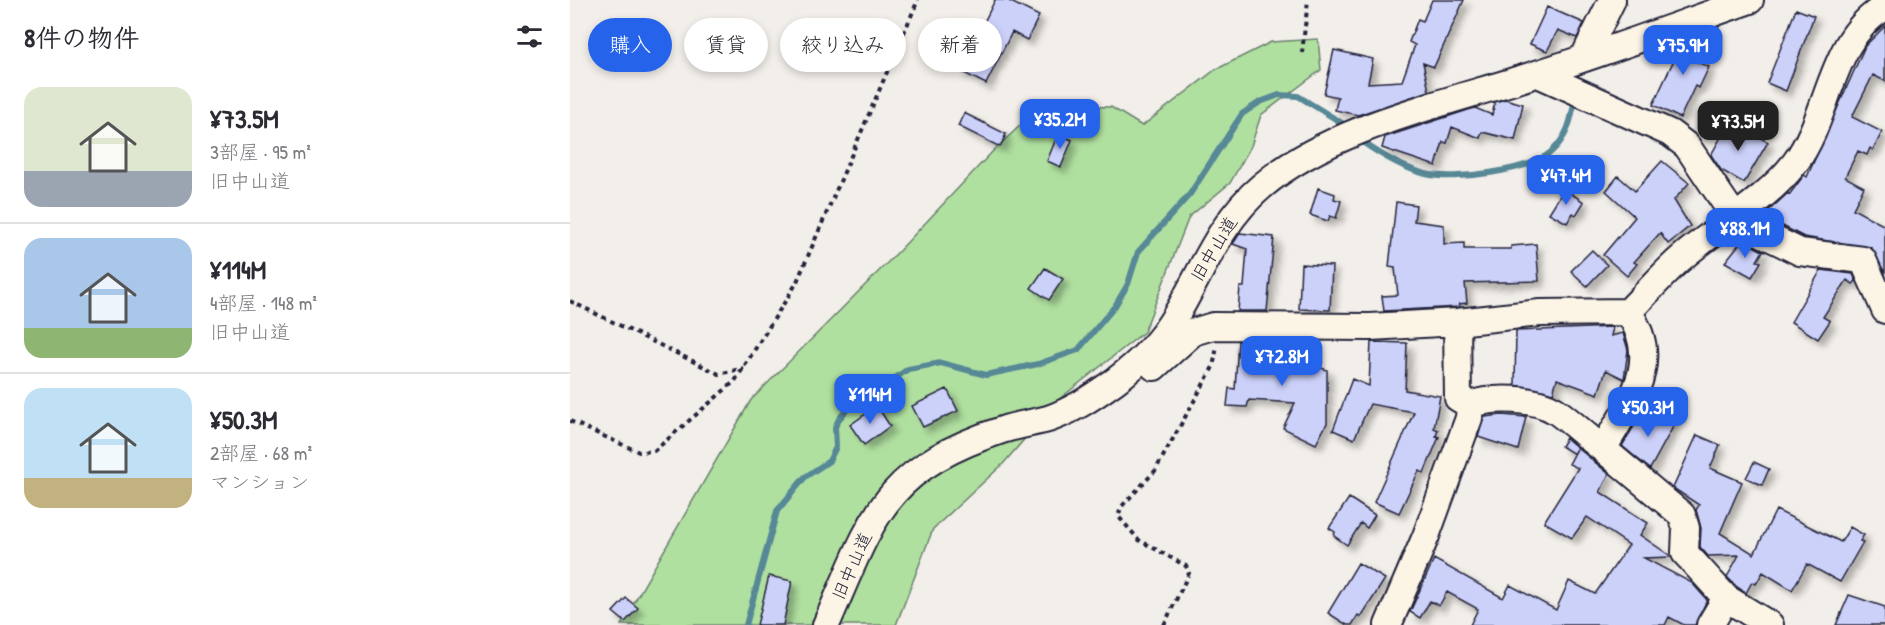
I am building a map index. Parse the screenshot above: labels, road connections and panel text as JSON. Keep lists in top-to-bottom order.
{
  "streets": {
    "street": ["旧中山道"]
  },
  "page": {
    "heading": "8件の物件",
    "chip": [
      "購入",
      "賃貸",
      "絞り込み",
      "新着"
    ],
    "price": [
      "¥75.9M",
      "¥35.2M",
      "¥73.5M",
      "¥47.4M",
      "¥88.1M",
      "¥72.8M",
      "¥114M",
      "¥50.3M"
    ],
    "list": [
      {
        "name": "¥73.5M",
        "note": "3部屋 · 95 m² · 旧中山道"
      },
      {
        "name": "¥114M",
        "note": "4部屋 · 148 m² · 旧中山道"
      },
      {
        "name": "¥50.3M",
        "note": "2部屋 · 68 m² · マンション"
      }
    ]
  }
}
